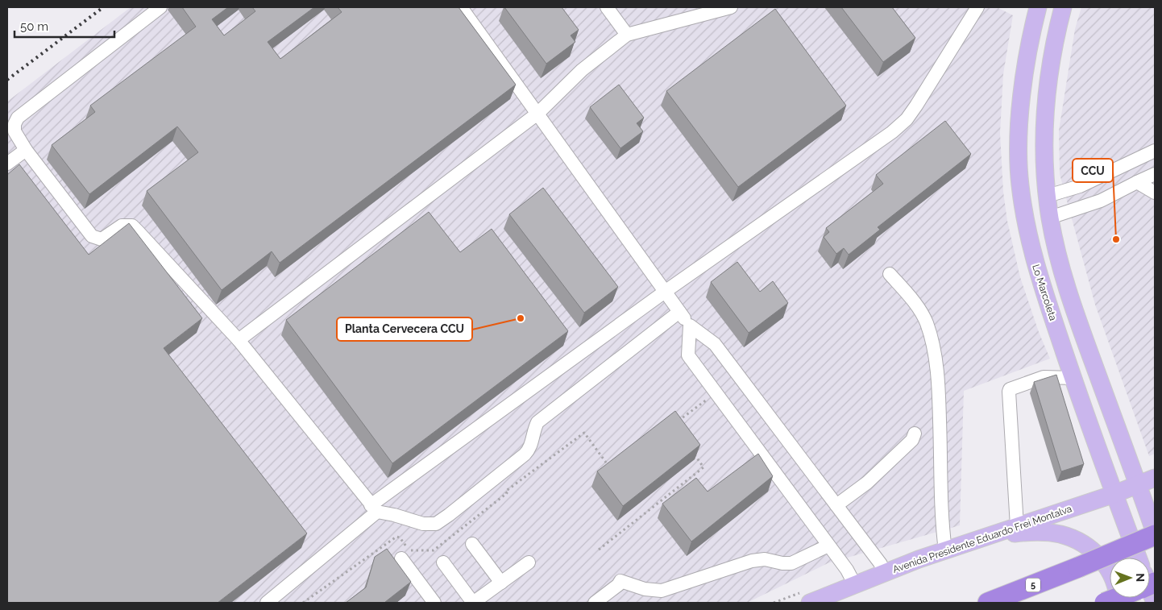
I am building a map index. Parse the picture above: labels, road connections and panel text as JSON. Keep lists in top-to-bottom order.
{
  "streets": {
    "highway": ["5"],
    "main road": ["Lo Marcoleta", "Avenida Presidente Eduardo Frei Montalva"]
  },
  "crossings": [
    ["Lo Marcoleta", "Avenida Presidente Eduardo Frei Montalva"]
  ],
  "places": ["CCU", "Planta Cervecera CCU"],
  "scale_bar": "50 m",
  "north": "right"
}
